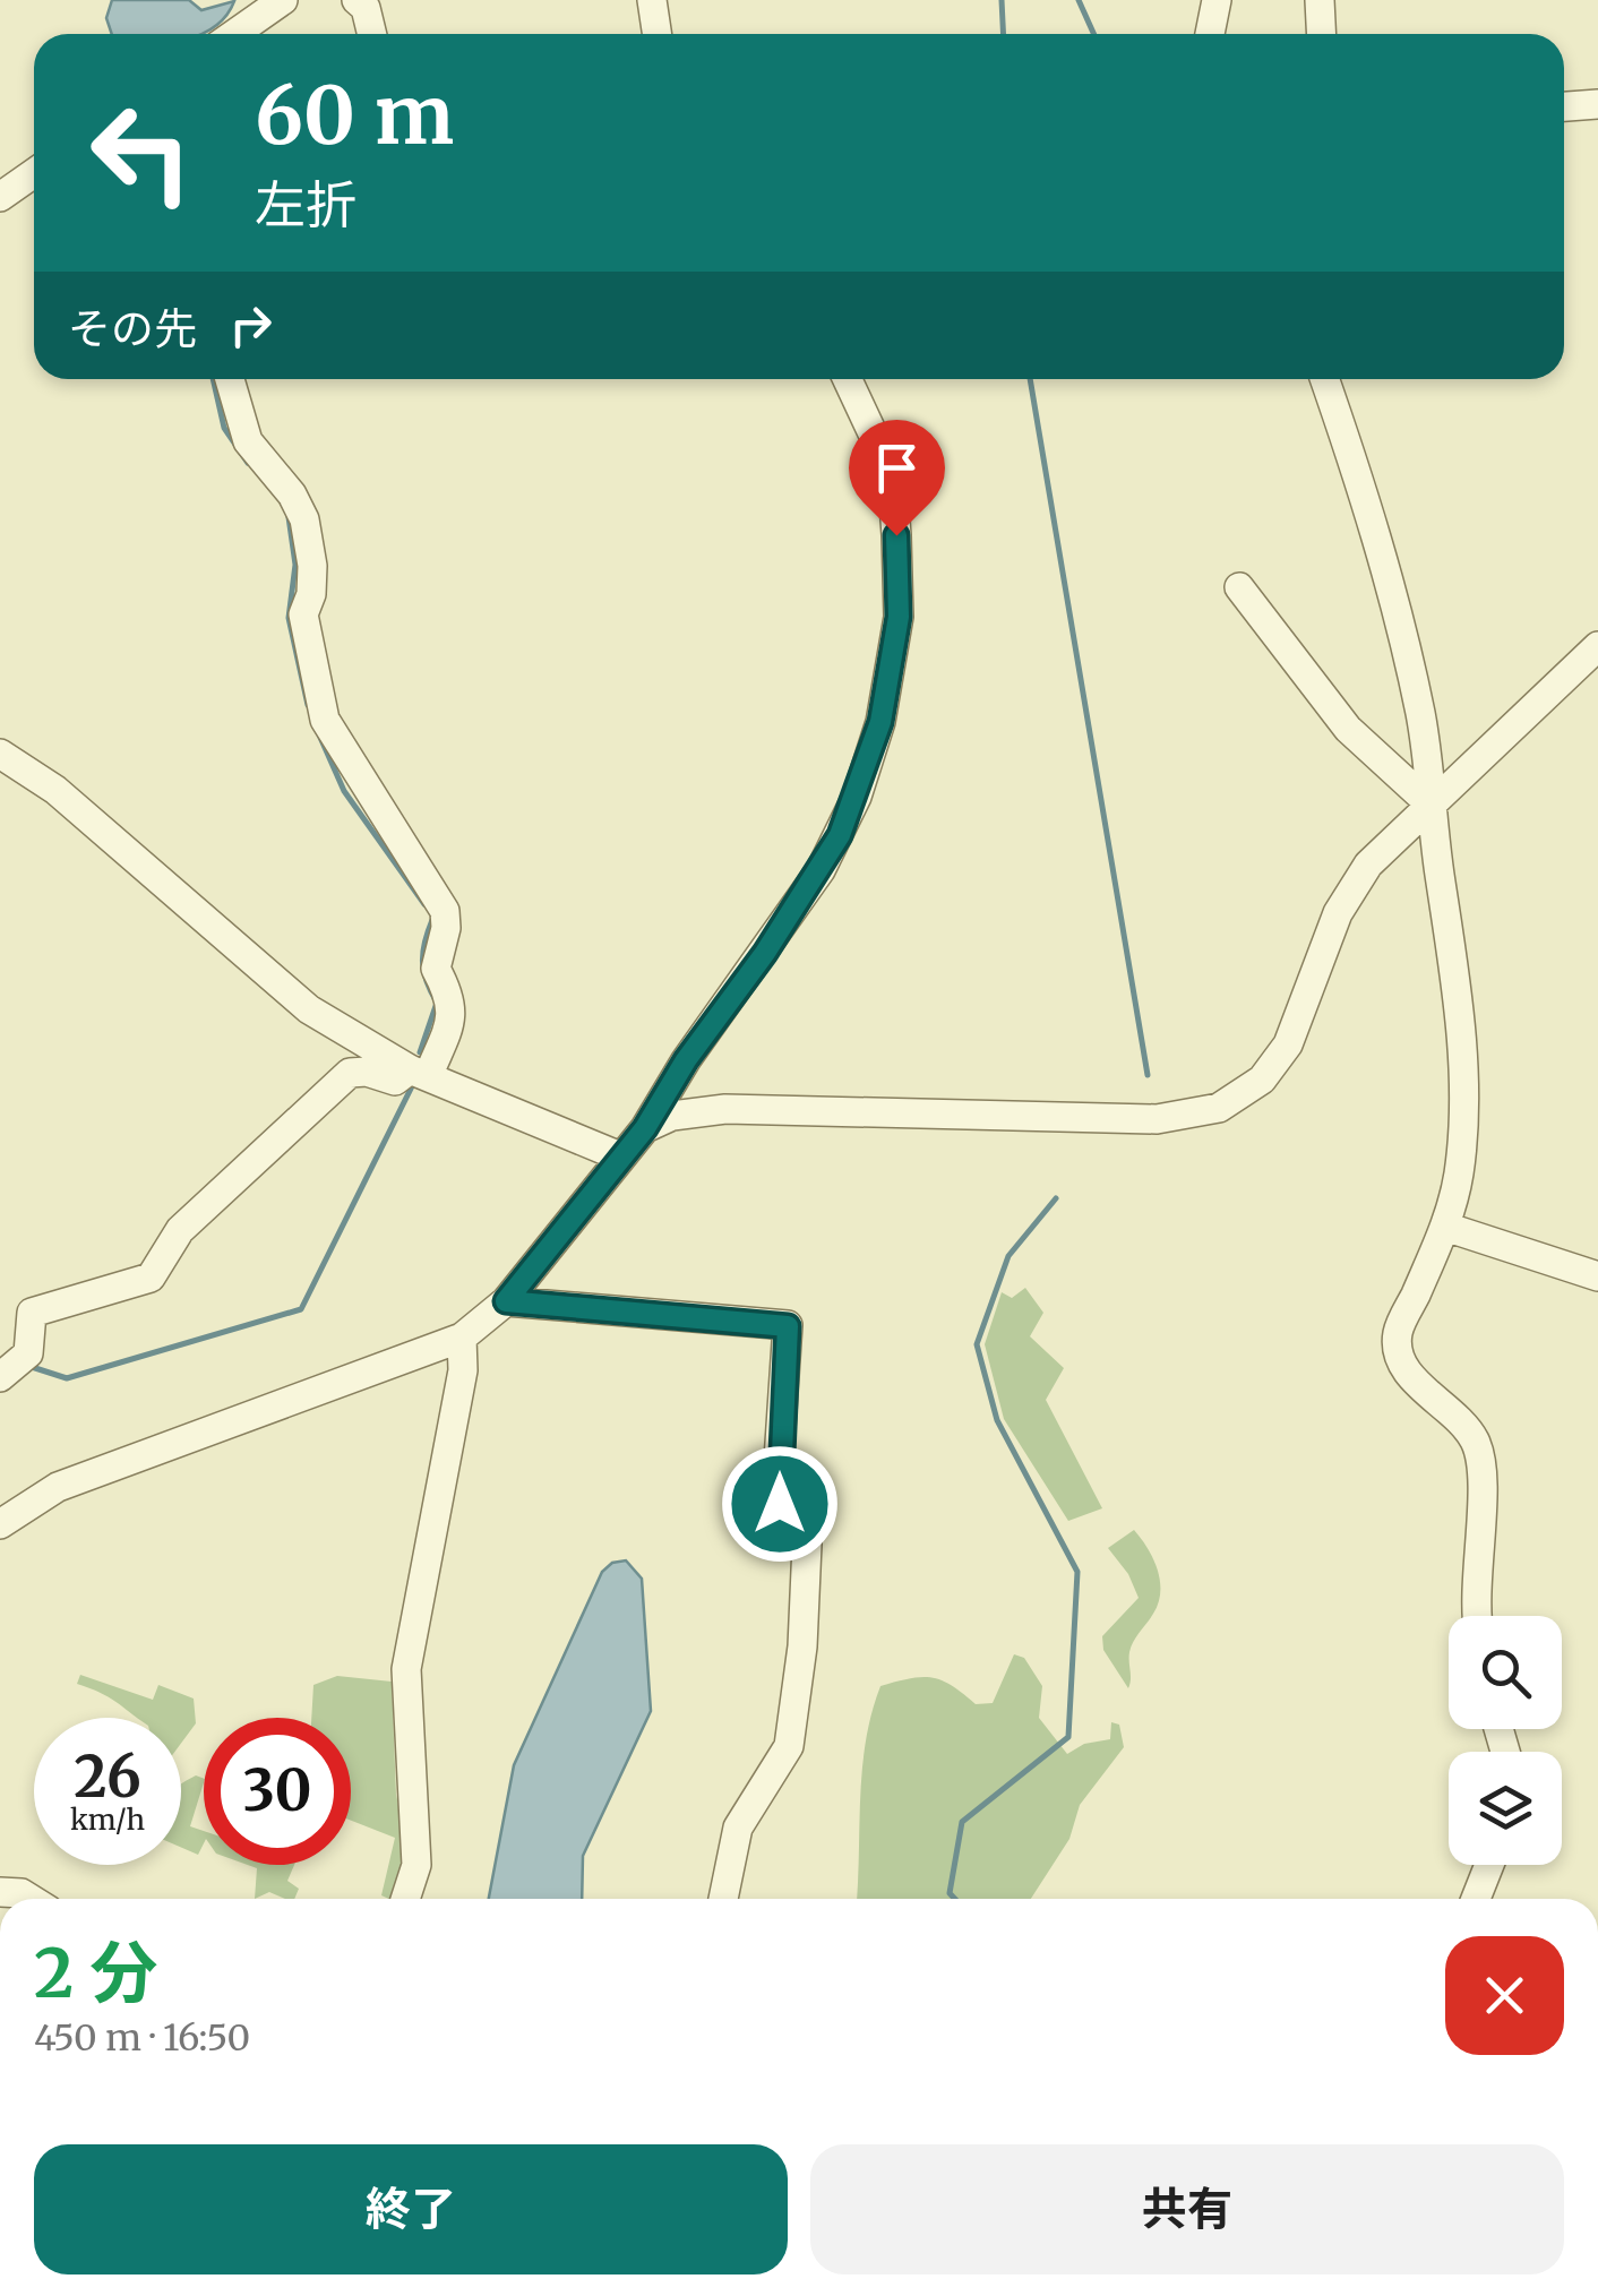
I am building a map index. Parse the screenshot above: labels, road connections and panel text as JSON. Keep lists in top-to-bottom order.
{
  "page": {
    "turn": ["60 m", "左折"],
    "then": "その先",
    "speed": "26 km/h",
    "limit": "30",
    "heading": ["2 分", "450 m · 16:50"],
    "buttons": ["終了", "共有"]
  }
}
